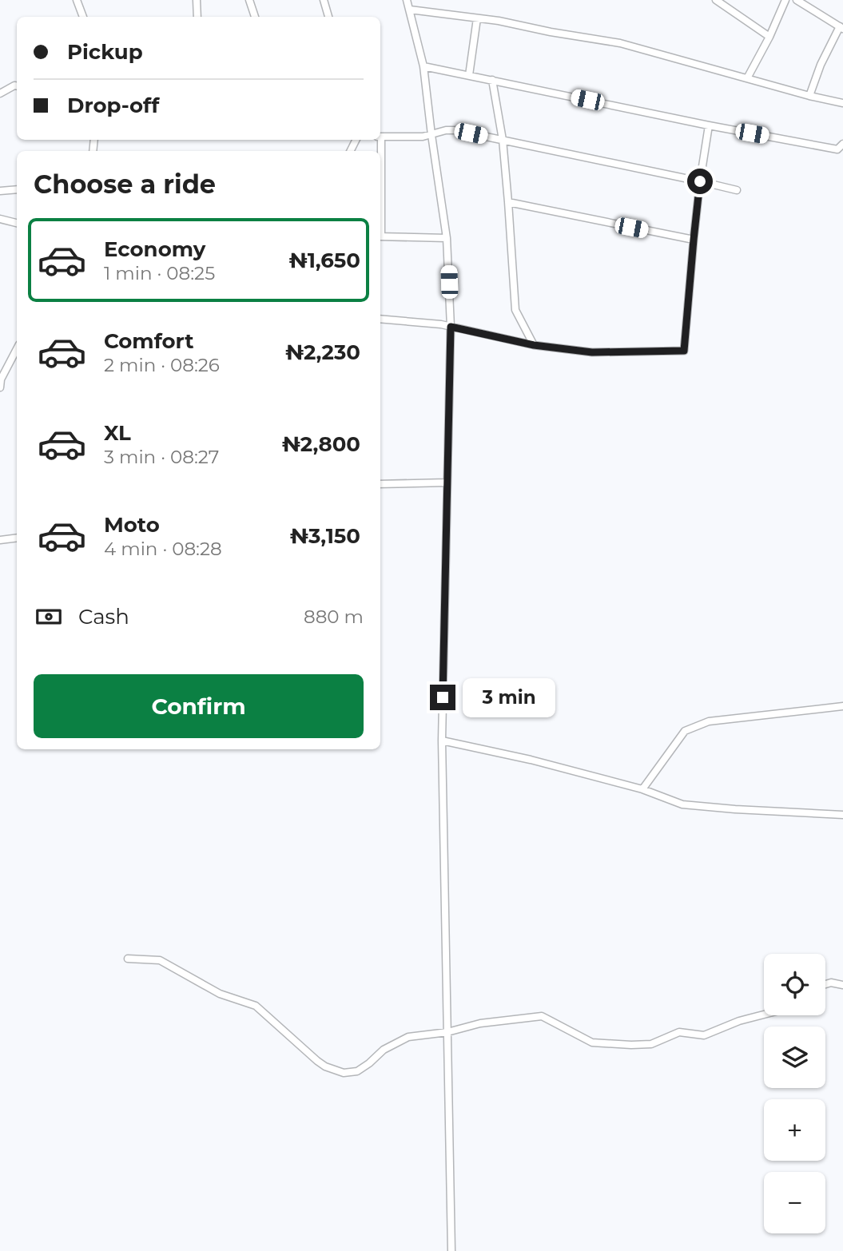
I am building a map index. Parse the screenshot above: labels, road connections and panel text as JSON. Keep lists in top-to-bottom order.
{
  "page": {
    "banner": ["Pickup", "Drop-off"],
    "heading": "Choose a ride",
    "list": [
      {
        "name": "Economy",
        "note": "1 min · 08:25",
        "value": "₦1,650"
      },
      {
        "name": "Comfort",
        "note": "2 min · 08:26",
        "value": "₦2,230"
      },
      {
        "name": "XL",
        "note": "3 min · 08:27",
        "value": "₦2,800"
      },
      {
        "name": "Moto",
        "note": "4 min · 08:28",
        "value": "₦3,150"
      }
    ],
    "pay": ["Cash", "880 m"],
    "buttons": "Confirm",
    "bubble": "3 min",
    "map_buttons": ["+", "−"]
  }
}
